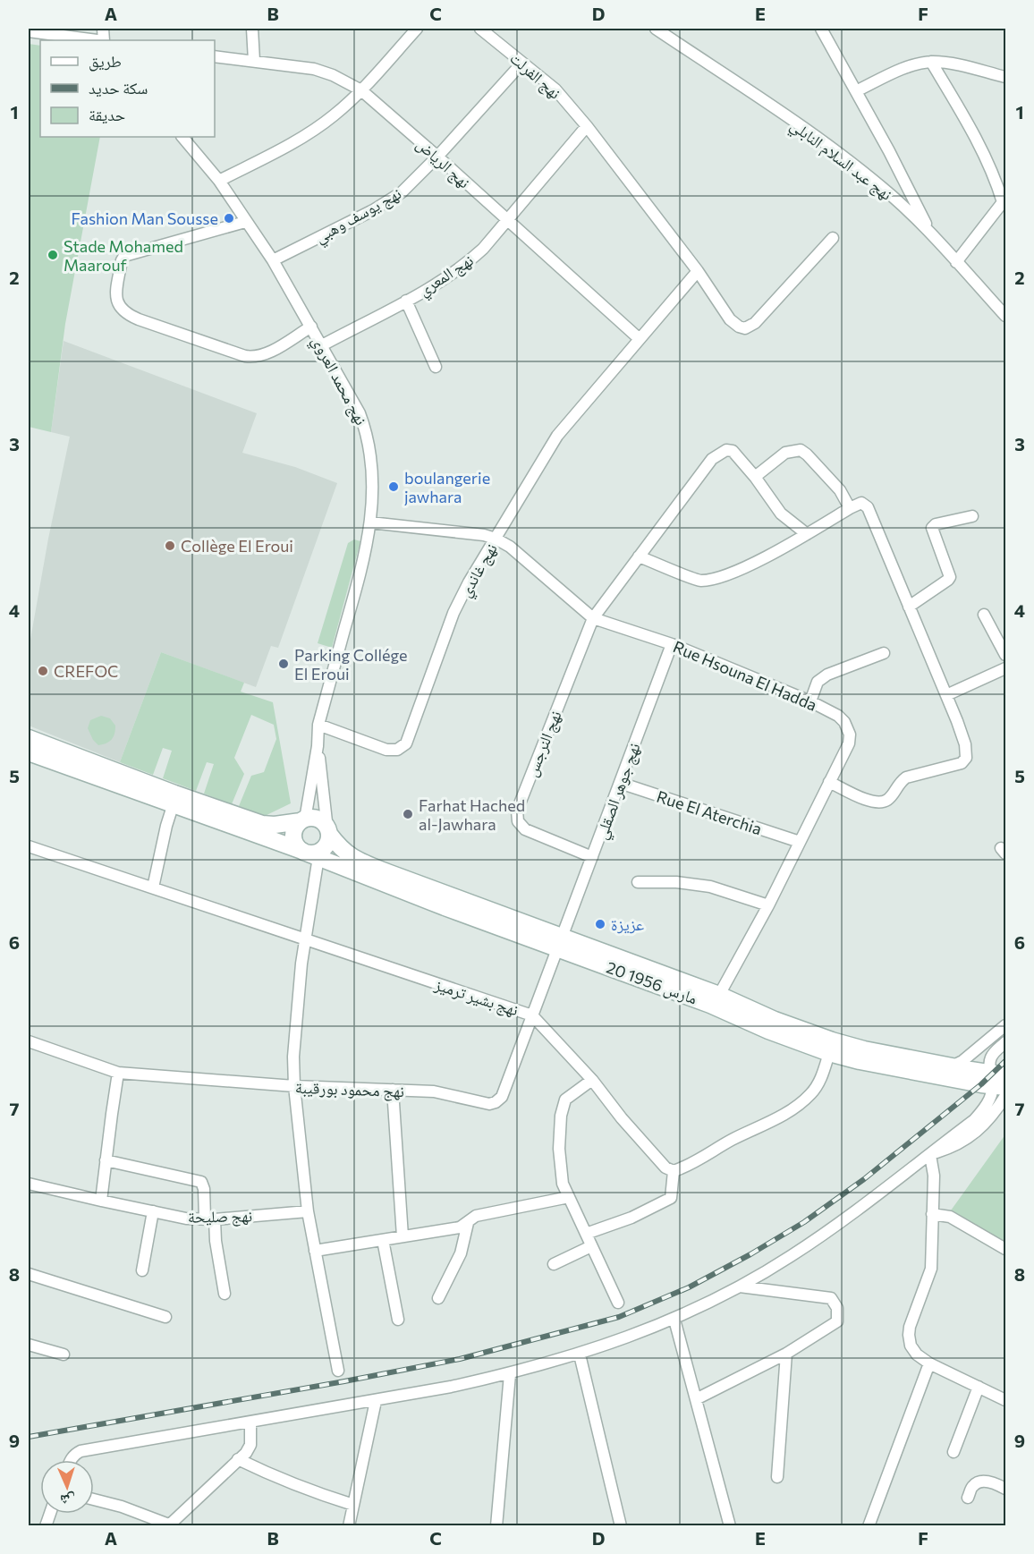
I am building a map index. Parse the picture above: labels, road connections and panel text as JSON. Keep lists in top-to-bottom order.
{
  "streets": {
    "main road": ["20 مارس 1956"],
    "street": [
      "نهج الفرلت",
      "نهج عبد السلام النابلي",
      "نهج الرياض",
      "نهج يوسف وهبي",
      "نهج المعري",
      "نهج محمد العروي",
      "نهج غاندي",
      "Rue Hsouna El Hadda",
      "نهج النرجس",
      "نهج جوهر الصقلي",
      "Rue El Aterchia",
      "نهج بشير ترميز",
      "نهج محمود بورقيبة",
      "نهج صليحة"
    ]
  },
  "crossings": [
    ["نهج الفرلت", "نهج يوسف وهبي"],
    ["نهج الفرلت", "نهج المعري"],
    ["نهج الفرلت", "نهج غاندي"],
    ["نهج الرياض", "نهج يوسف وهبي"],
    ["نهج الرياض", "نهج المعري"],
    ["نهج الرياض", "نهج غاندي"],
    ["نهج يوسف وهبي", "نهج محمد العروي"],
    ["نهج المعري", "نهج محمد العروي"],
    ["نهج محمد العروي", "نهج غاندي"],
    ["نهج محمد العروي", "Rue Hsouna El Hadda"],
    ["نهج محمد العروي", "20 مارس 1956"],
    ["نهج غاندي", "Rue Hsouna El Hadda"],
    ["Rue Hsouna El Hadda", "نهج النرجس"],
    ["Rue Hsouna El Hadda", "نهج جوهر الصقلي"],
    ["Rue Hsouna El Hadda", "Rue El Aterchia"],
    ["Rue Hsouna El Hadda", "20 مارس 1956"],
    ["نهج النرجس", "نهج جوهر الصقلي"],
    ["نهج جوهر الصقلي", "Rue El Aterchia"],
    ["نهج جوهر الصقلي", "20 مارس 1956"],
    ["نهج جوهر الصقلي", "نهج محمود بورقيبة"],
    ["20 مارس 1956", "نهج محمود بورقيبة"],
    ["نهج بشير ترميز", "نهج محمود بورقيبة"]
  ],
  "places": [
    "Fashion Man Sousse",
    "Stade Mohamed Maarouf",
    "boulangerie jawhara",
    "Collège El Eroui",
    "Parking Collége El Eroui",
    "CREFOC",
    "Farhat Hached al-Jawhara",
    "عزيزة"
  ],
  "legend": ["طريق", "سكة حديد", "حديقة"],
  "north": "bottom",
  "grid": {
    "columns": [
      "A",
      "B",
      "C",
      "D",
      "E",
      "F"
    ],
    "rows": [
      "1",
      "2",
      "3",
      "4",
      "5",
      "6",
      "7",
      "8",
      "9"
    ]
  }
}
